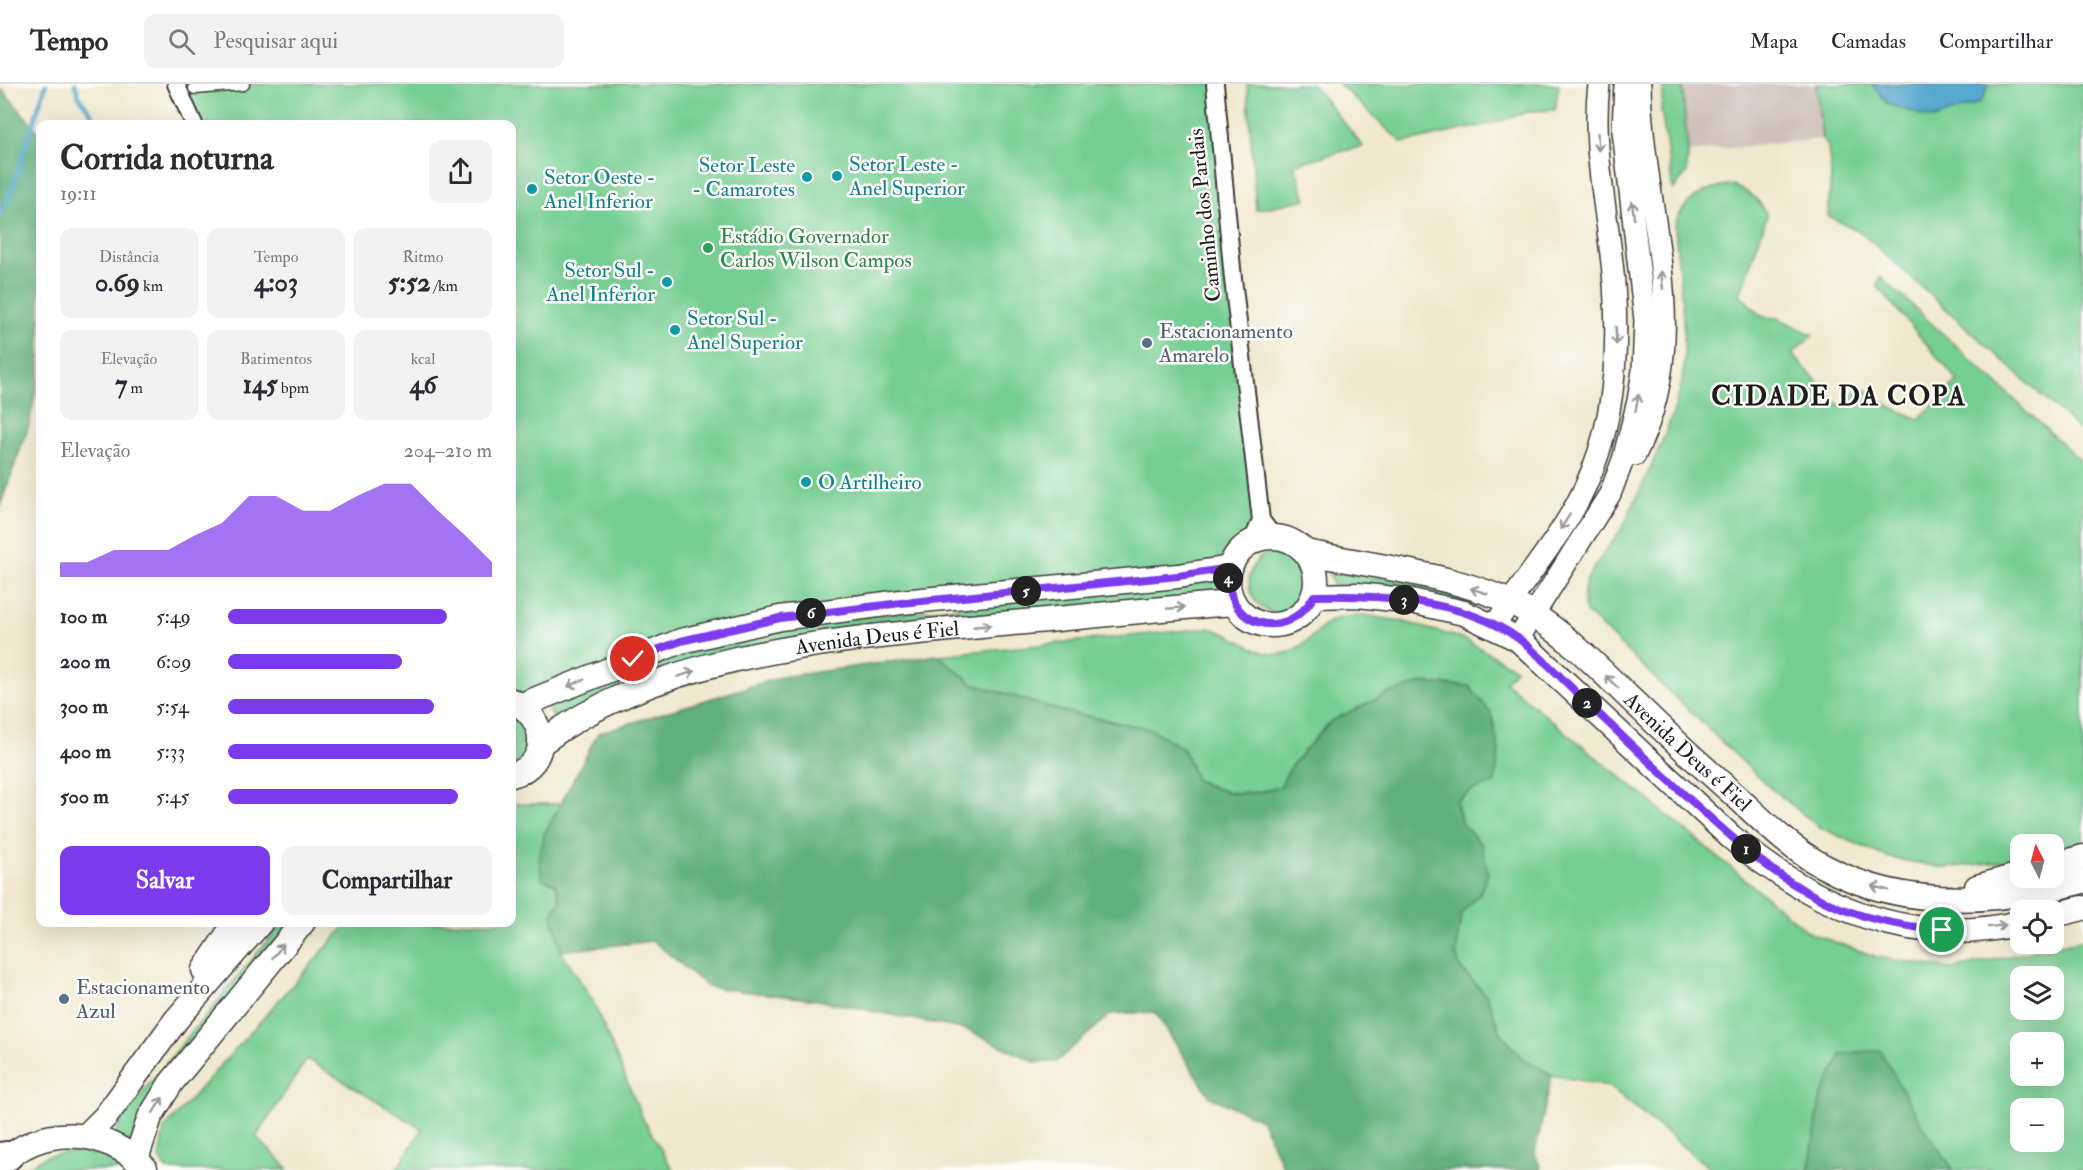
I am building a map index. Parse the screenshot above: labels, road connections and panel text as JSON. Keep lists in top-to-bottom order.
{
  "streets": {
    "main road": ["Avenida Deus é Fiel"],
    "street": ["Caminho dos Pardais"]
  },
  "crossings": [
    ["Caminho dos Pardais", "Avenida Deus é Fiel"]
  ],
  "districts": ["CIDADE DA COPA"],
  "places": [
    "Setor Leste - Anel Superior",
    "Setor Leste - Camarotes",
    "Setor Oeste - Anel Inferior",
    "Estádio Governador Carlos Wilson Campos",
    "Setor Sul - Anel Inferior",
    "Setor Sul - Anel Superior",
    "Estacionamento Amarelo",
    "O Artilheiro",
    "Estacionamento Azul"
  ],
  "north": "top",
  "page": {
    "header": "Tempo",
    "search": "Pesquisar aqui",
    "nav": ["Mapa", "Camadas", "Compartilhar"],
    "heading": ["Corrida noturna", "19:11"],
    "stats": [
      ["Distância", "0.69 km"],
      ["Tempo", "4:03"],
      ["Ritmo", "5:52 /km"],
      ["Elevação", "7 m"],
      ["Batimentos", "145 bpm"],
      ["kcal", "46"]
    ],
    "chart": ["Elevação", "204–210 m"],
    "pins": [
      "4",
      "5",
      "3",
      "6",
      "2",
      "1"
    ],
    "list": [
      {
        "name": "100 m",
        "note": "5:49"
      },
      {
        "name": "200 m",
        "note": "6:09"
      },
      {
        "name": "300 m",
        "note": "5:54"
      },
      {
        "name": "400 m",
        "note": "5:33"
      },
      {
        "name": "500 m",
        "note": "5:45"
      }
    ],
    "map_buttons": ["+", "−"],
    "buttons": ["Salvar", "Compartilhar"]
  }
}
